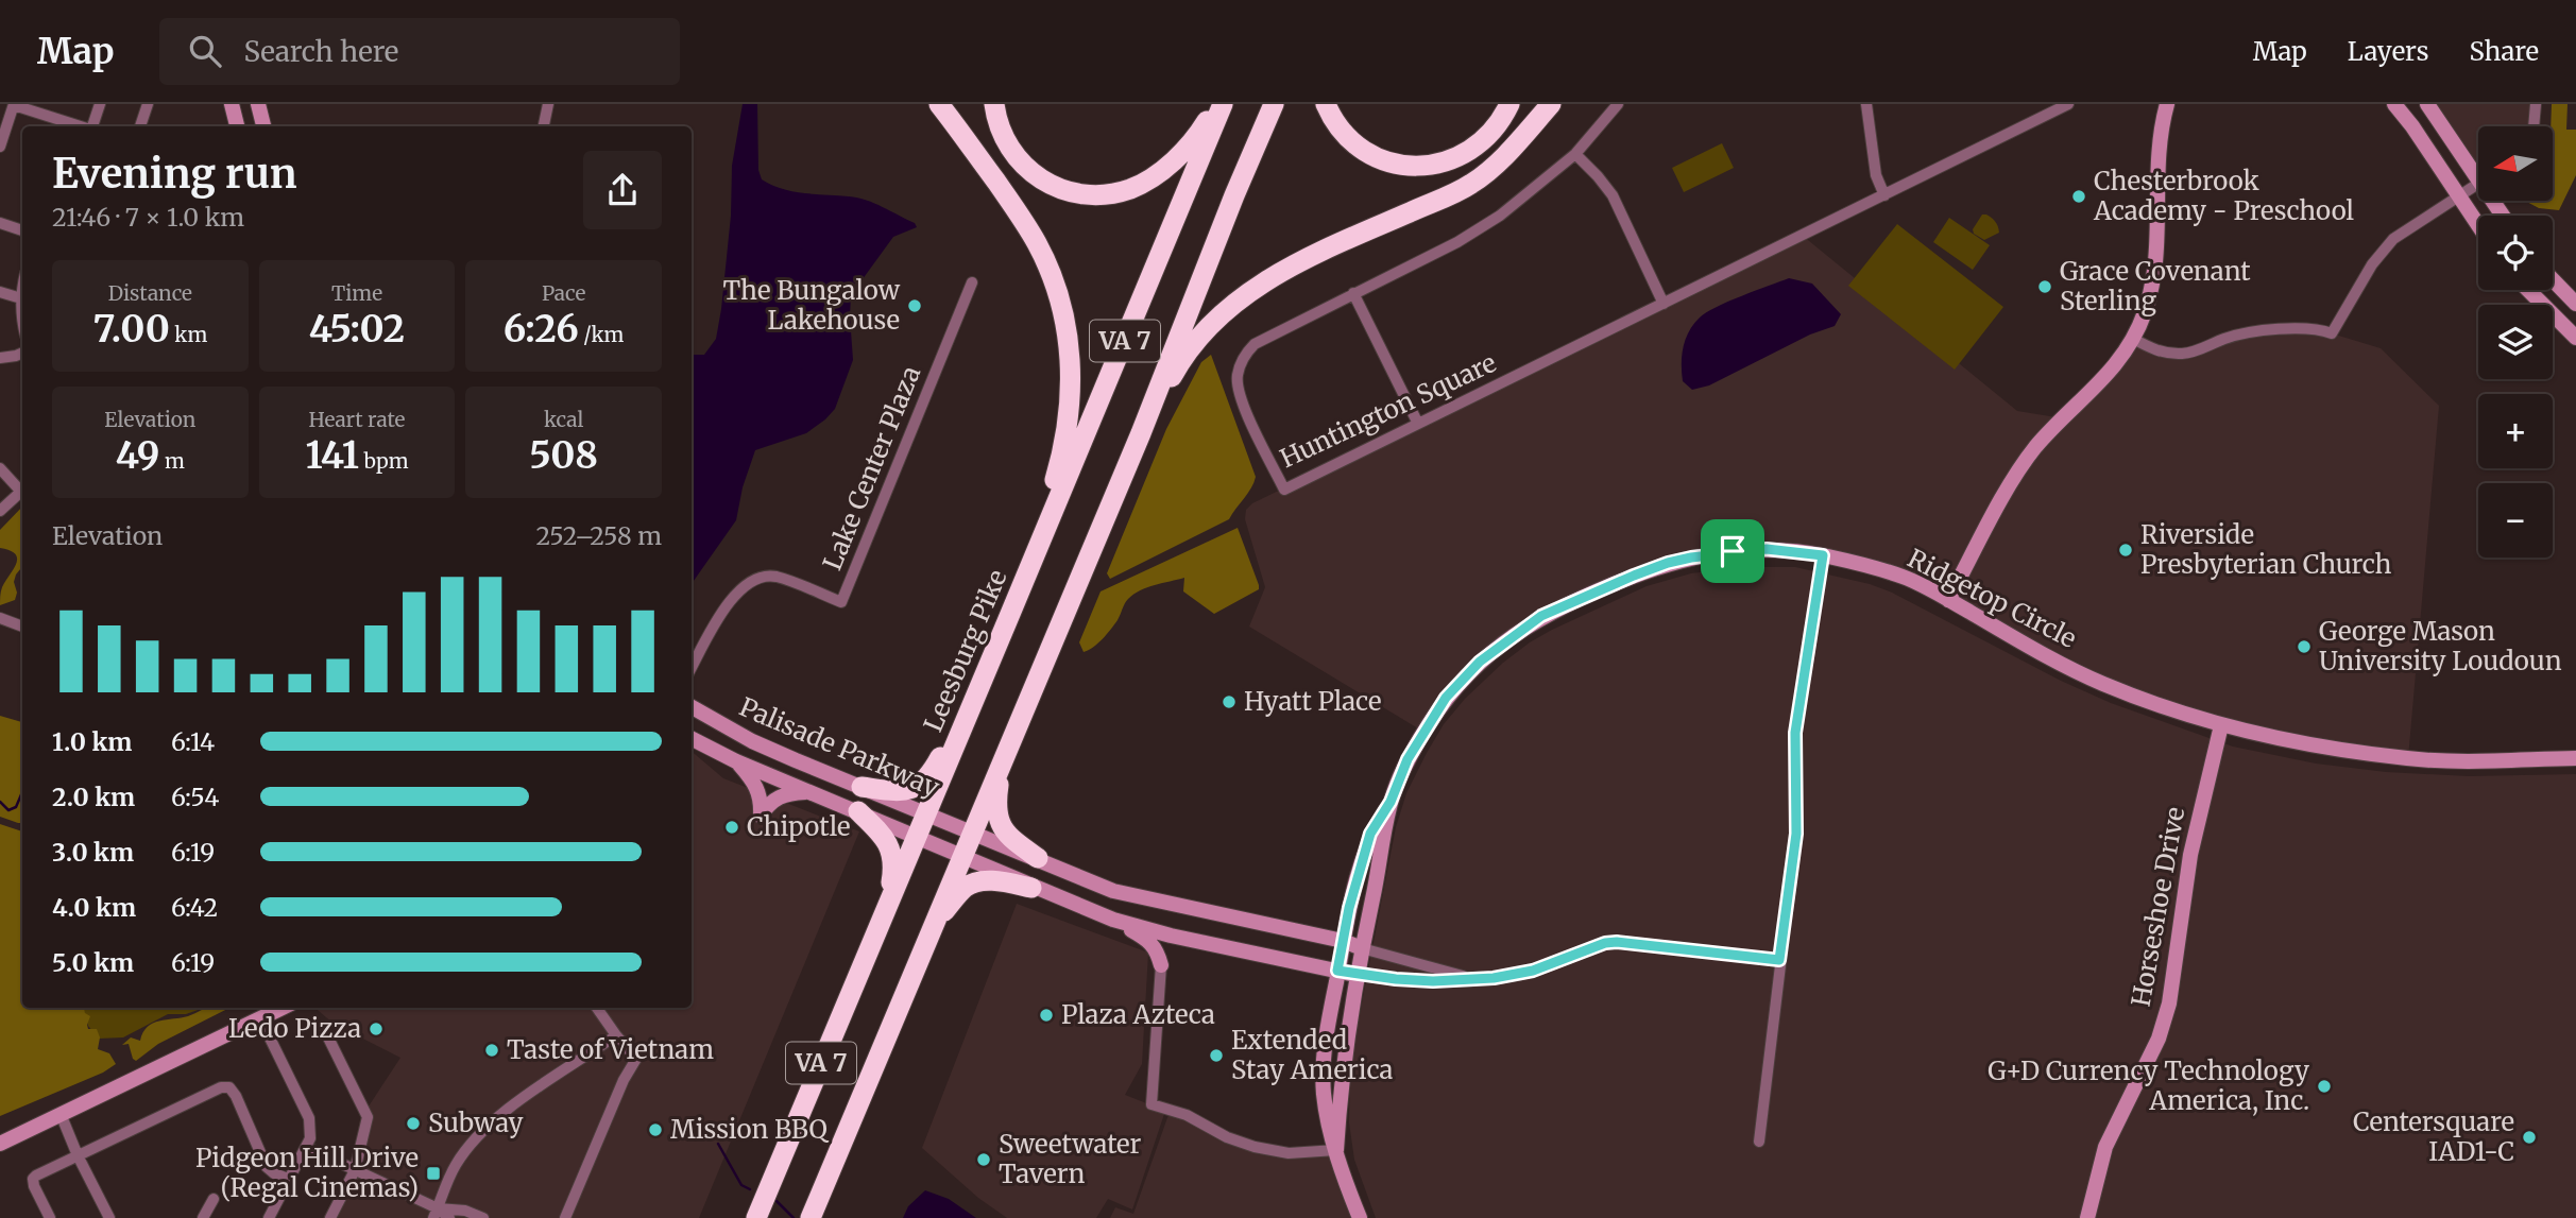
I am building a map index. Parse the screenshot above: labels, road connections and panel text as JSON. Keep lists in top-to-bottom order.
{
  "streets": {
    "highway": ["VA 7", "Leesburg Pike"],
    "street": [
      "Huntington Square",
      "Lake Center Plaza",
      "Ridgetop Circle",
      "Palisade Parkway",
      "Horseshoe Drive"
    ]
  },
  "crossings": [
    ["VA 7", "Palisade Parkway"],
    ["Ridgetop Circle", "Palisade Parkway"],
    ["Ridgetop Circle", "Horseshoe Drive"],
    ["Leesburg Pike", "Palisade Parkway"]
  ],
  "places": {
    "other": [
      "Chesterbrook Academy - Preschool",
      "Grace Covenant Sterling",
      "The Bungalow Lakehouse",
      "Riverside Presbyterian Church",
      "George Mason University Loudoun",
      "Hyatt Place",
      "Chipotle",
      "Plaza Azteca",
      "Ledo Pizza",
      "Taste of Vietnam",
      "Extended Stay America",
      "G+D Currency Technology America, Inc.",
      "Subway",
      "Mission BBQ",
      "Centersquare IAD1-C",
      "Sweetwater Tavern"
    ],
    "transit": ["Pidgeon Hill Drive (Regal Cinemas)"]
  },
  "north": "left",
  "page": {
    "header": "Map",
    "search": "Search here",
    "nav": ["Map", "Layers", "Share"],
    "map_buttons": ["+", "−"],
    "heading": ["Evening run", "21:46 · 7 × 1.0 km"],
    "stats": [
      ["Distance", "7.00 km"],
      ["Time", "45:02"],
      ["Pace", "6:26 /km"],
      ["Elevation", "49 m"],
      ["Heart rate", "141 bpm"],
      ["kcal", "508"]
    ],
    "chart": ["Elevation", "252–258 m"],
    "list": [
      {
        "name": "1.0 km",
        "note": "6:14"
      },
      {
        "name": "2.0 km",
        "note": "6:54"
      },
      {
        "name": "3.0 km",
        "note": "6:19"
      },
      {
        "name": "4.0 km",
        "note": "6:42"
      },
      {
        "name": "5.0 km",
        "note": "6:19"
      }
    ]
  }
}
